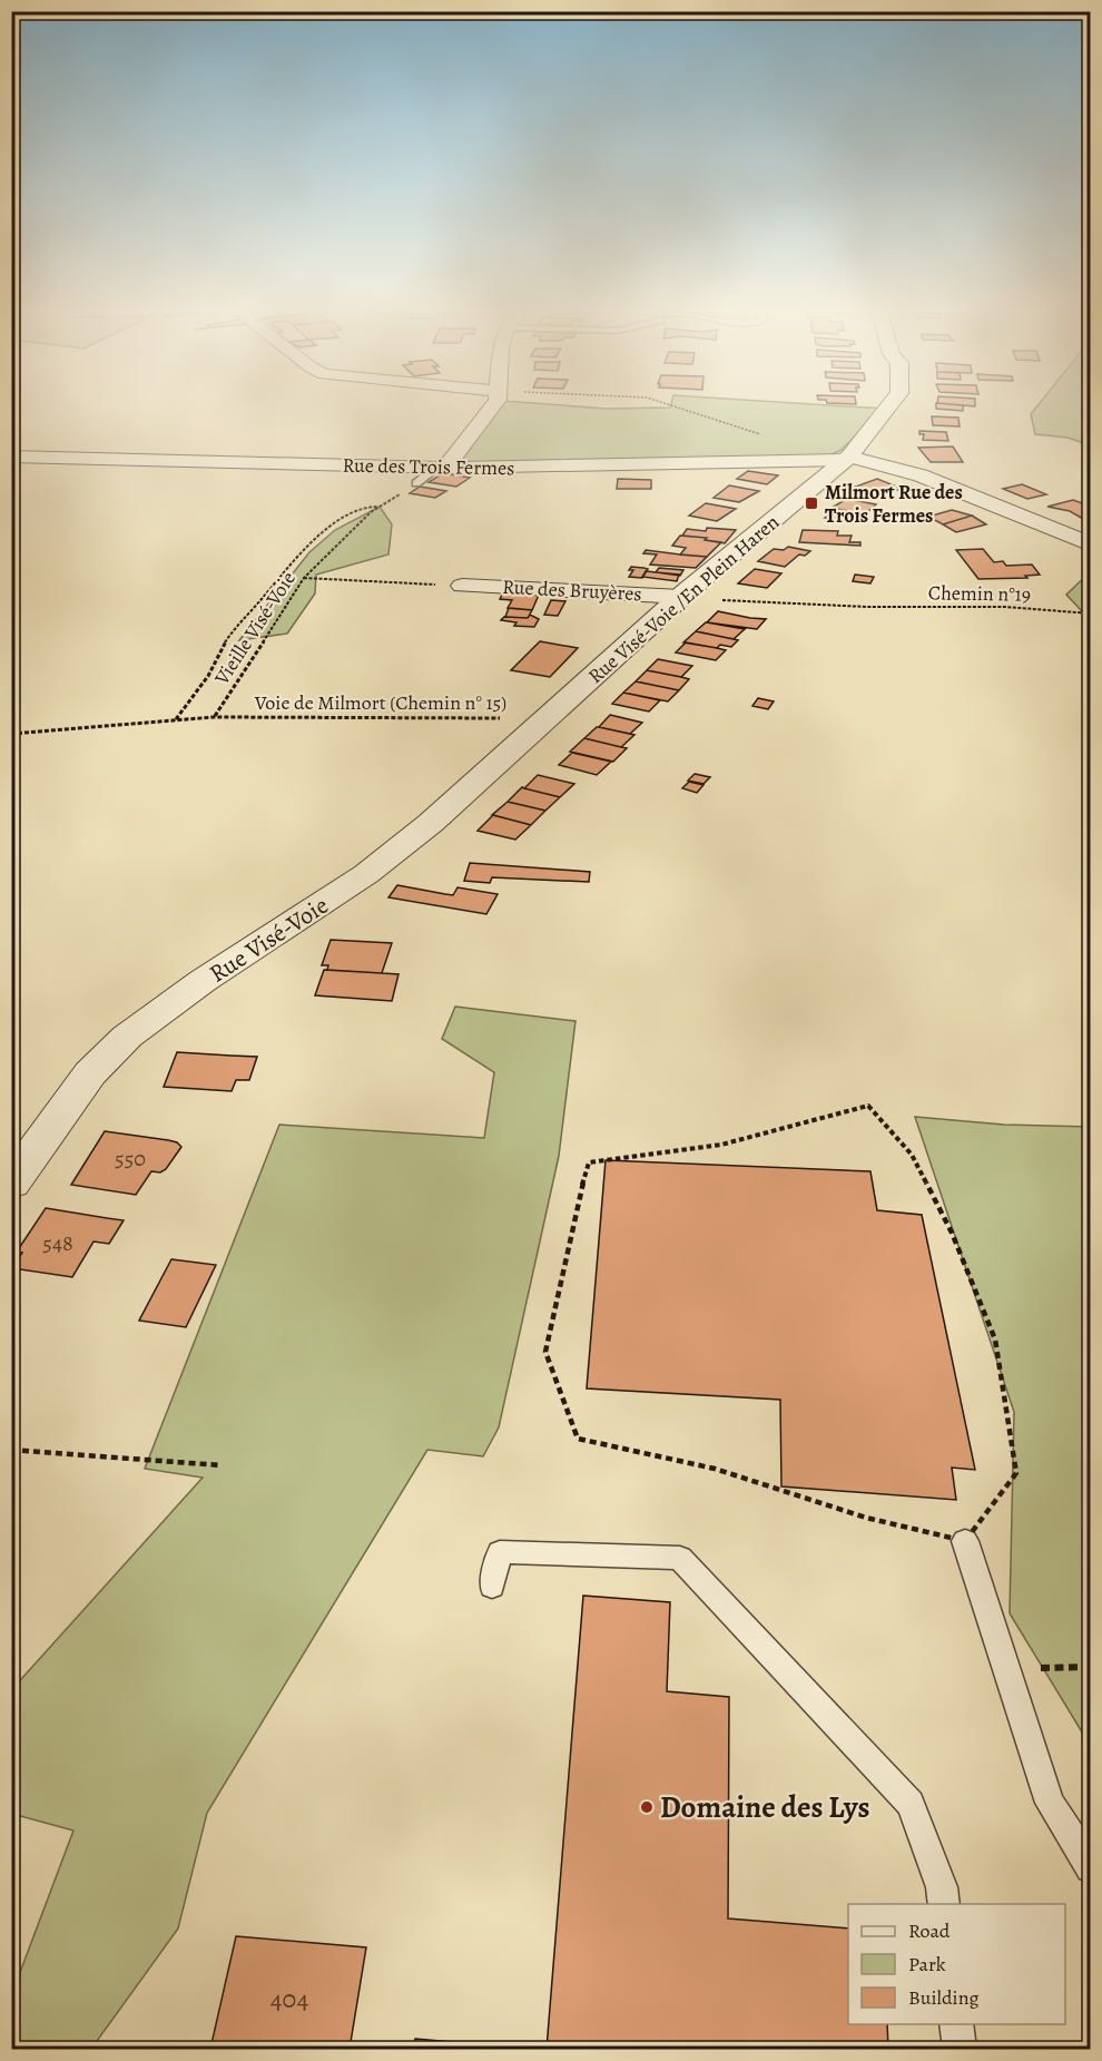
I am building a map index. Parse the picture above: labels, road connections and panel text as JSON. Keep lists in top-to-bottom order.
{
  "streets": {
    "street": [
      "Rue des Trois Fermes",
      "Rue des Bruyères",
      "Rue Visé-Voie /En Plein Haren",
      "Rue Visé-Voie"
    ],
    "path": ["Chemin n°19", "Vieille Visé-Voie", "Voie de Milmort (Chemin n° 15)"]
  },
  "crossings": [
    ["Rue des Trois Fermes", "Rue Visé-Voie /En Plein Haren"],
    ["Rue des Bruyères", "Chemin n°19"],
    ["Rue des Bruyères", "Rue Visé-Voie /En Plein Haren"],
    ["Chemin n°19", "Rue Visé-Voie /En Plein Haren"],
    ["Rue Visé-Voie /En Plein Haren", "Voie de Milmort (Chemin n° 15)"],
    ["Rue Visé-Voie /En Plein Haren", "Rue Visé-Voie"],
    ["Vieille Visé-Voie", "Voie de Milmort (Chemin n° 15)"],
    ["Voie de Milmort (Chemin n° 15)", "Rue Visé-Voie"]
  ],
  "places": {
    "transit": ["Milmort Rue des Trois Fermes"],
    "other": ["Domaine des Lys"]
  },
  "house_numbers": ["550", "548", "404"],
  "legend": ["Road", "Park", "Building"]
}
